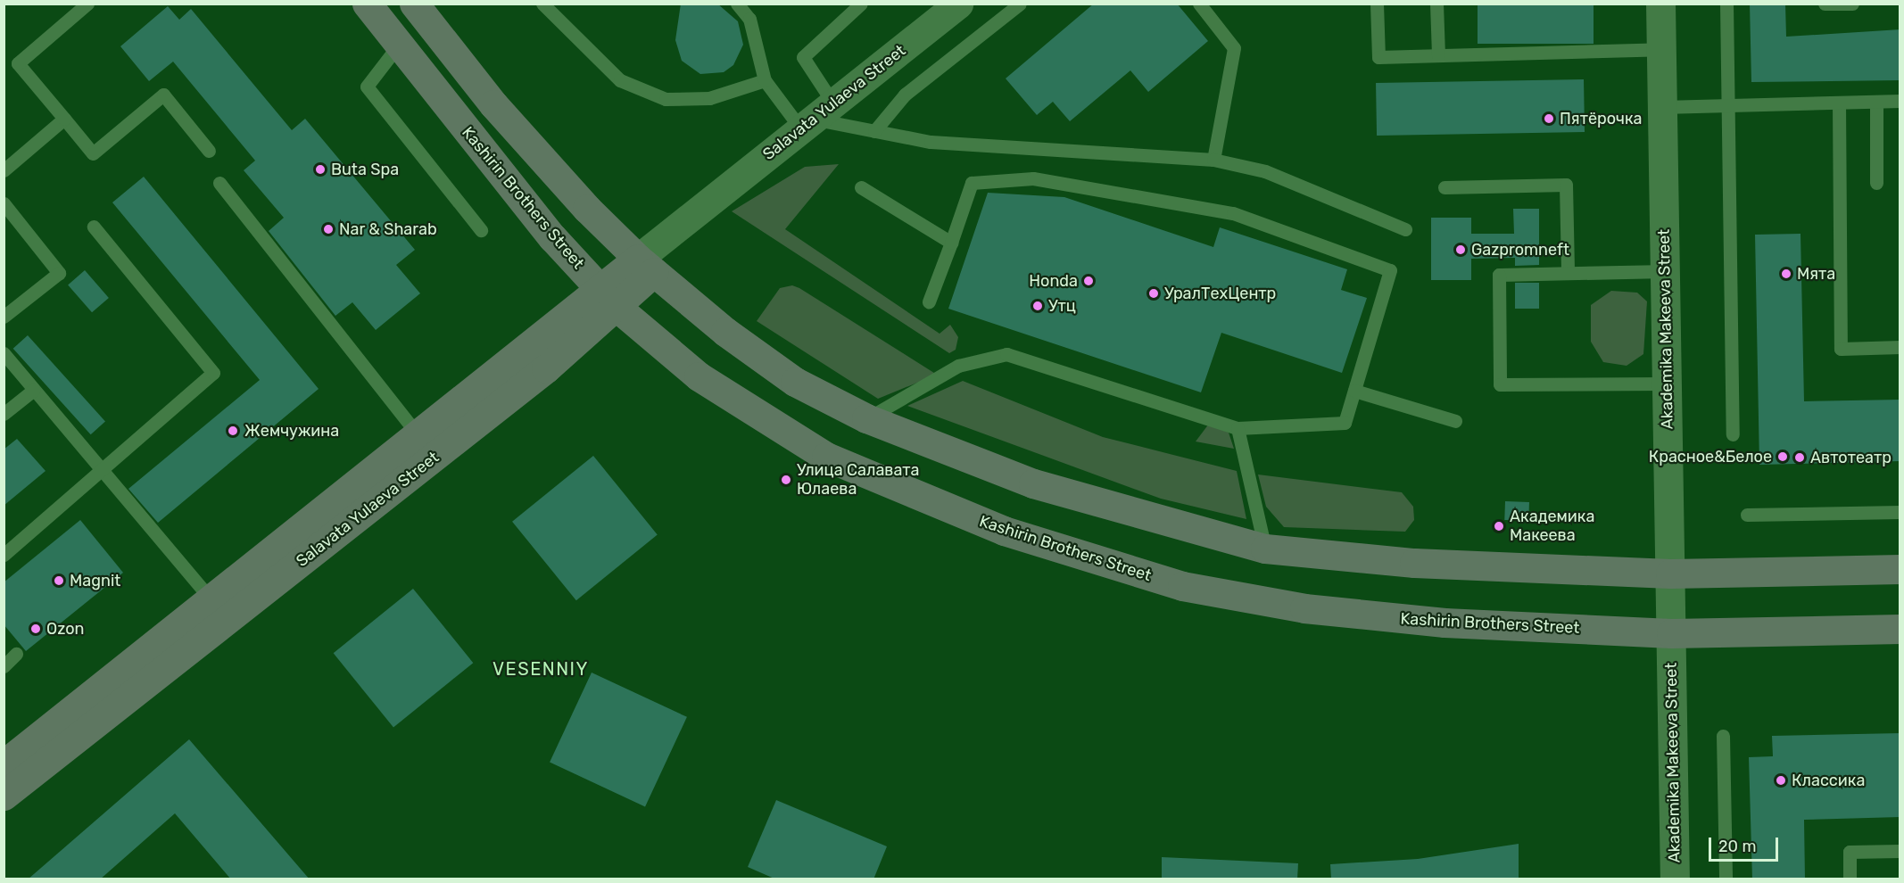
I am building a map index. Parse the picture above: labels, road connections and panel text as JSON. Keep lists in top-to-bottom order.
{
  "streets": {
    "main road": ["Salavata Yulaeva Street", "Kashirin Brothers Street"],
    "street": ["Akademika Makeeva Street"]
  },
  "crossings": [
    ["Salavata Yulaeva Street", "Kashirin Brothers Street"],
    ["Kashirin Brothers Street", "Akademika Makeeva Street"]
  ],
  "districts": ["VESENNIY"],
  "places": [
    "Пятёрочка",
    "Buta Spa",
    "Nar & Sharab",
    "Gazpromneft",
    "Мята",
    "Honda",
    "УралТехЦентр",
    "Утц",
    "Жемчужина",
    "Красное&Белое",
    "Автотеатр",
    "Улица Салавата Юлаева",
    "Академика Макеева",
    "Magnit",
    "Ozon",
    "Классика"
  ],
  "scale_bar": "20 m"
}
